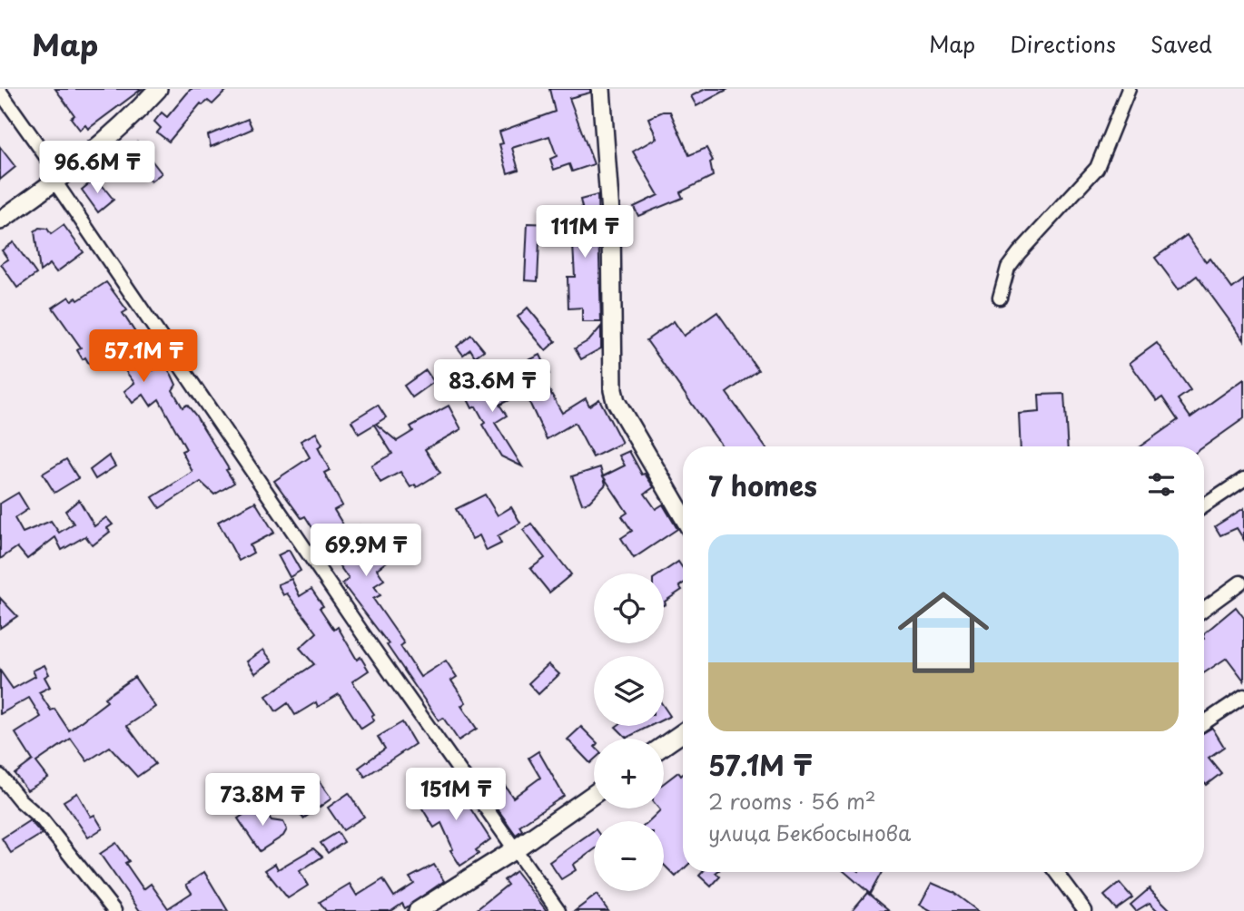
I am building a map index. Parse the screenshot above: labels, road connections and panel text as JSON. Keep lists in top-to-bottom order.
{
  "page": {
    "header": "Map",
    "nav": ["Map", "Directions", "Saved"],
    "price": [
      "96.6M ₸",
      "111M ₸",
      "57.1M ₸",
      "83.6M ₸",
      "69.9M ₸",
      "151M ₸",
      "73.8M ₸"
    ],
    "heading": "7 homes",
    "list": [
      {
        "name": "57.1M ₸",
        "note": "2 rooms · 56 m² · улица Бекбосынова"
      }
    ],
    "map_buttons": ["+", "−"]
  }
}
